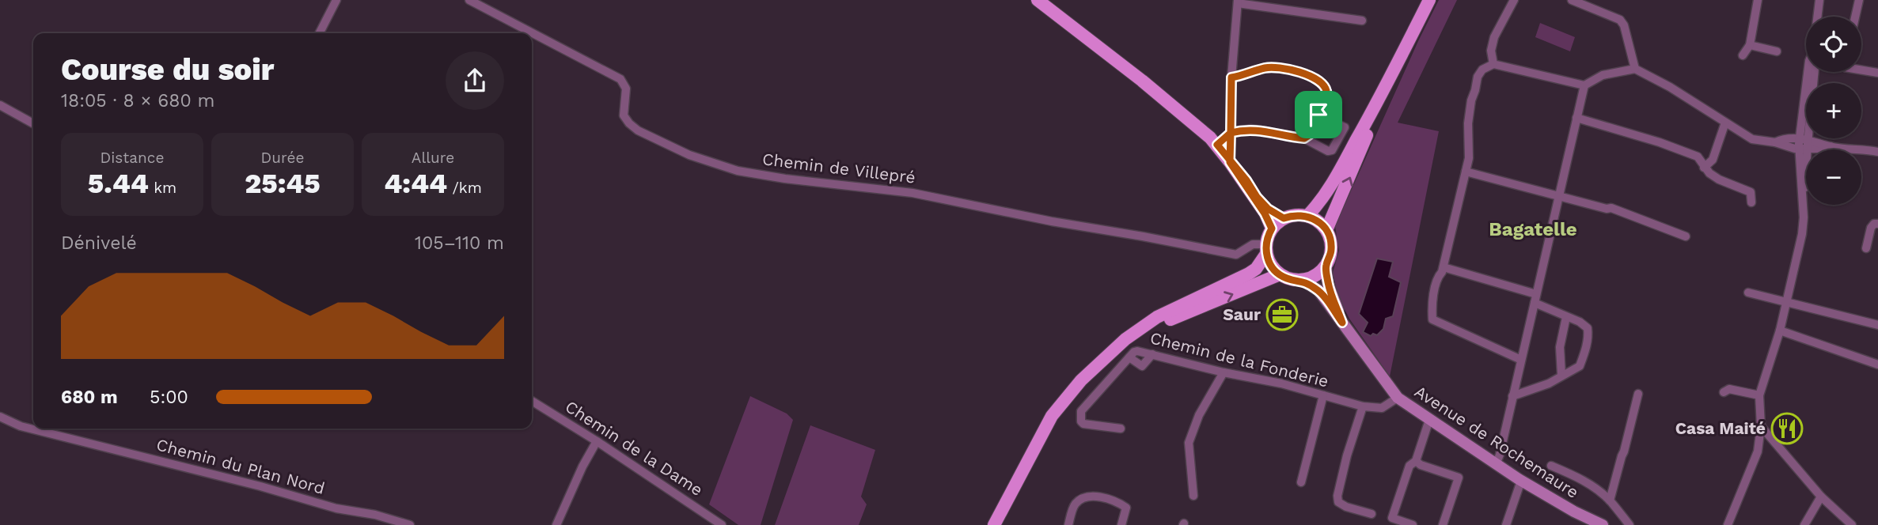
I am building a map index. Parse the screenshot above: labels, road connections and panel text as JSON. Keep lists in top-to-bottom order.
{
  "streets": {
    "street": [
      "Chemin de Villepré",
      "Chemin de la Fonderie",
      "Avenue de Rochemaure",
      "Chemin de la Dame",
      "Chemin du Plan Nord"
    ]
  },
  "crossings": [
    ["Chemin de Villepré", "Avenue de Rochemaure"],
    ["Chemin de la Fonderie", "Avenue de Rochemaure"]
  ],
  "districts": ["Bagatelle"],
  "places": {
    "office": ["Saur"],
    "restaurant": ["Casa Maité"]
  },
  "page": {
    "map_buttons": ["+", "−"],
    "heading": ["Course du soir", "18:05 · 8 × 680 m"],
    "stats": [
      ["Distance", "5.44 km"],
      ["Durée", "25:45"],
      ["Allure", "4:44 /km"]
    ],
    "chart": ["Dénivelé", "105–110 m"],
    "list": [
      {
        "name": "680 m",
        "note": "5:00"
      }
    ]
  }
}
